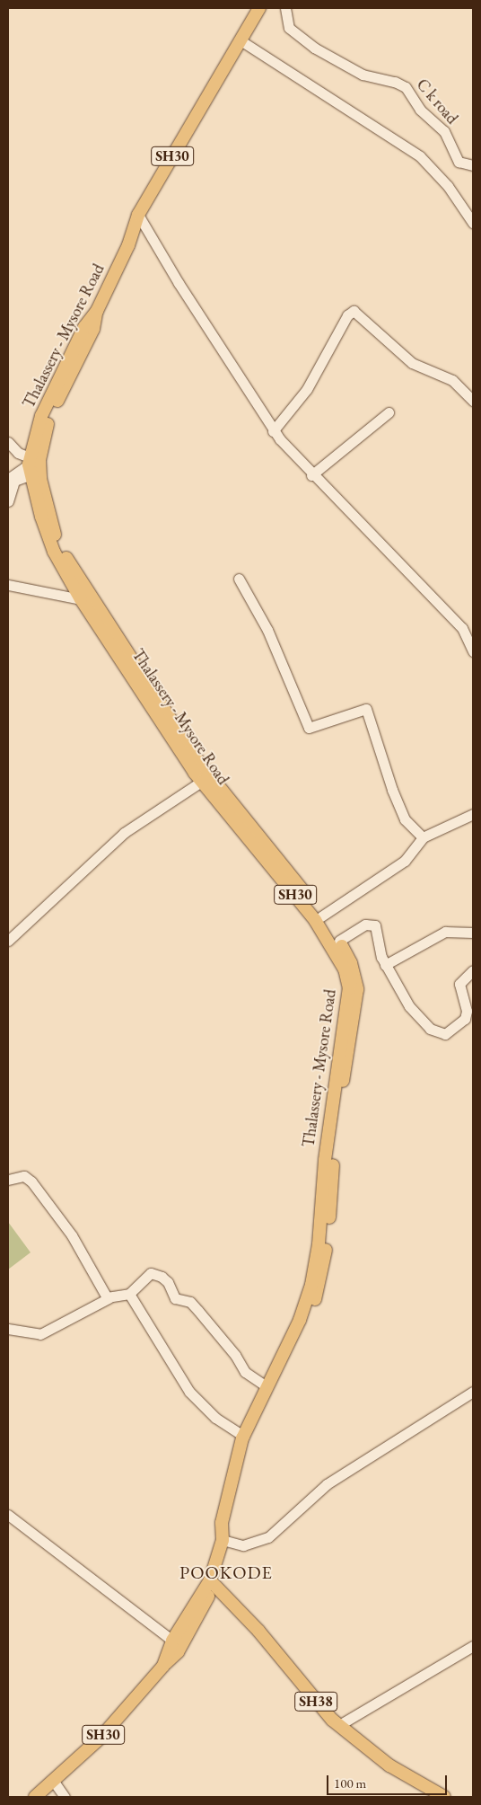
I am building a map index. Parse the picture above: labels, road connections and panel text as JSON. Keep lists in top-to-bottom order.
{
  "streets": {
    "main road": ["SH30", "Thalassery - Mysore Road", "SH38"],
    "street": ["C k road"]
  },
  "crossings": [
    ["Thalassery - Mysore Road", "SH38"]
  ],
  "districts": ["POOKODE"],
  "scale_bar": "100 m"
}
